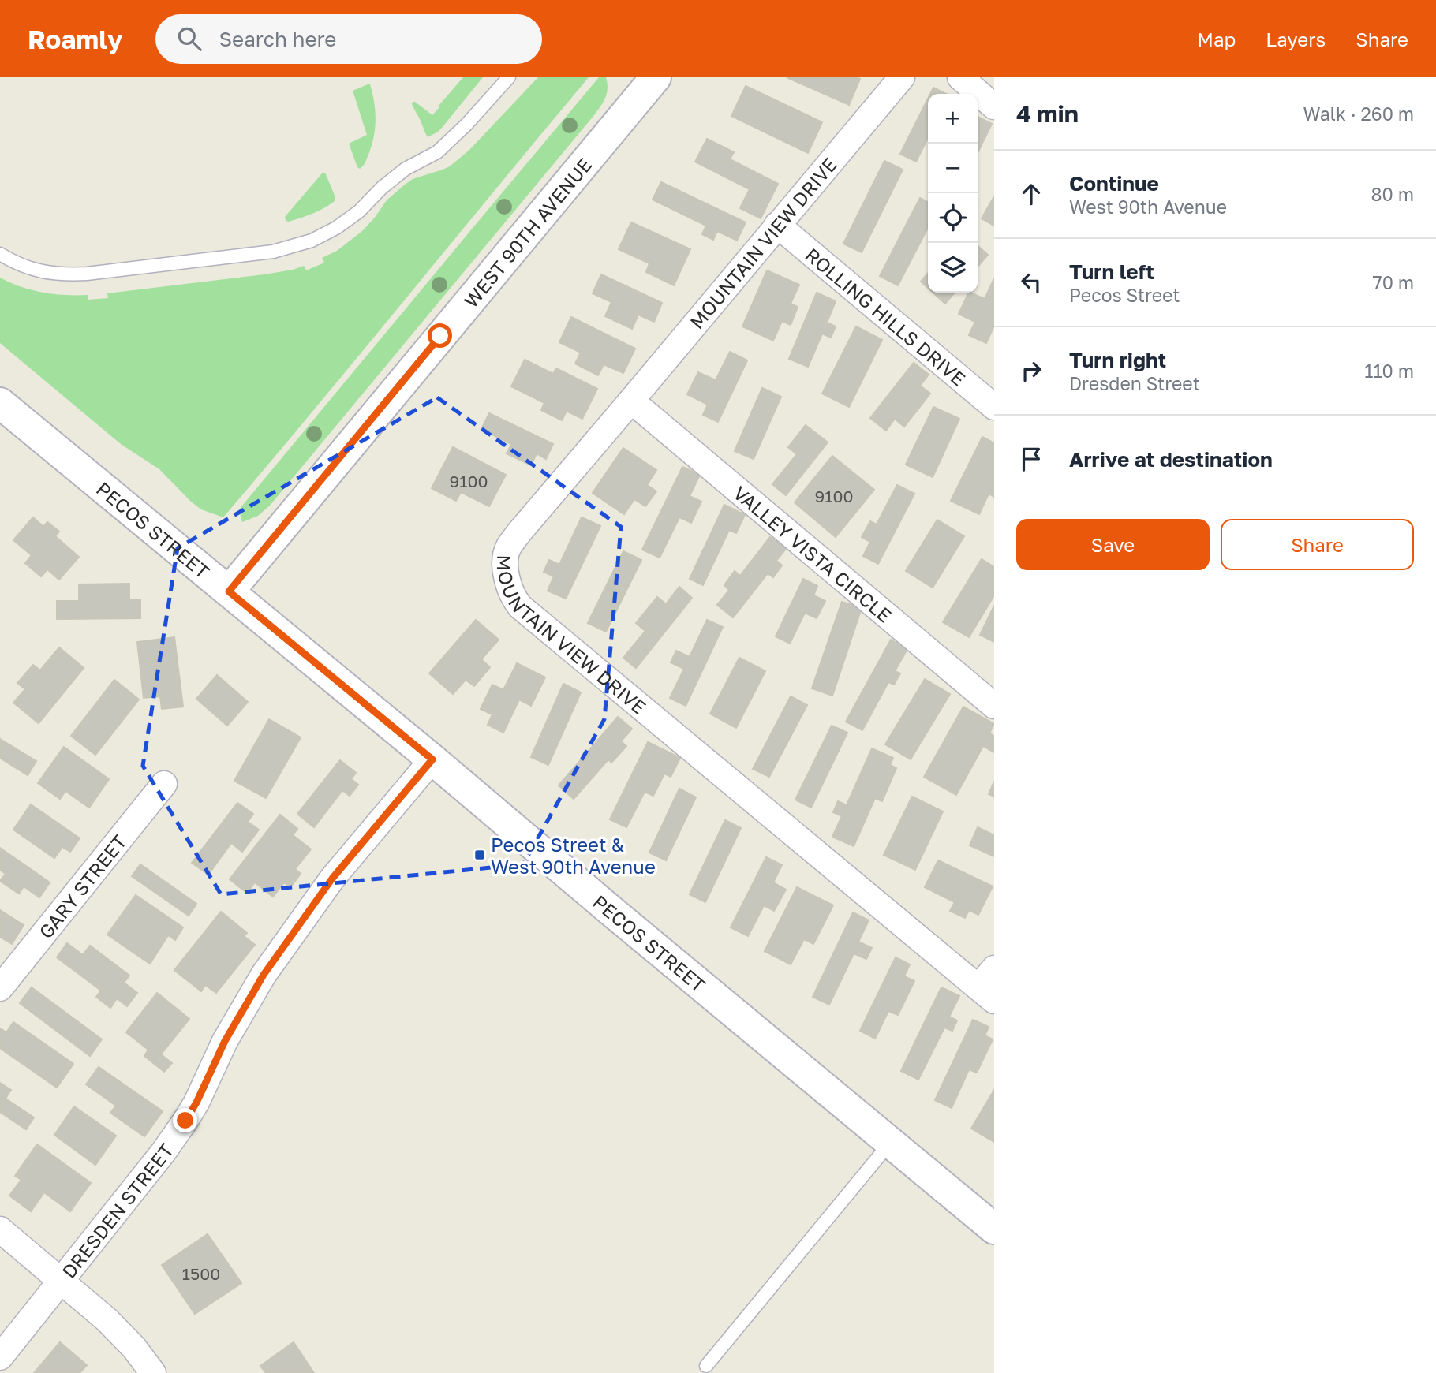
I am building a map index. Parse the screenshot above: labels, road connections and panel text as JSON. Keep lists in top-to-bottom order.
{
  "streets": {
    "main road": ["WEST 90TH AVENUE", "PECOS STREET"],
    "street": [
      "MOUNTAIN VIEW DRIVE",
      "ROLLING HILLS DRIVE",
      "VALLEY VISTA CIRCLE",
      "GARY STREET",
      "DRESDEN STREET"
    ]
  },
  "crossings": [
    ["WEST 90TH AVENUE", "PECOS STREET"],
    ["MOUNTAIN VIEW DRIVE", "ROLLING HILLS DRIVE"],
    ["MOUNTAIN VIEW DRIVE", "VALLEY VISTA CIRCLE"],
    ["PECOS STREET", "DRESDEN STREET"]
  ],
  "places": {
    "transit": ["Pecos Street & West 90th Avenue"]
  },
  "house_numbers": ["9100", "9100", "1500"],
  "page": {
    "header": "Roamly",
    "search": "Search here",
    "nav": ["Map", "Layers", "Share"],
    "heading": ["4 min", "Walk · 260 m"],
    "map_buttons": ["+", "−"],
    "list": [
      ["Continue", "West 90th Avenue", "80 m"],
      ["Turn left", "Pecos Street", "70 m"],
      ["Turn right", "Dresden Street", "110 m"],
      "Arrive at destination"
    ],
    "buttons": ["Save", "Share"]
  }
}
